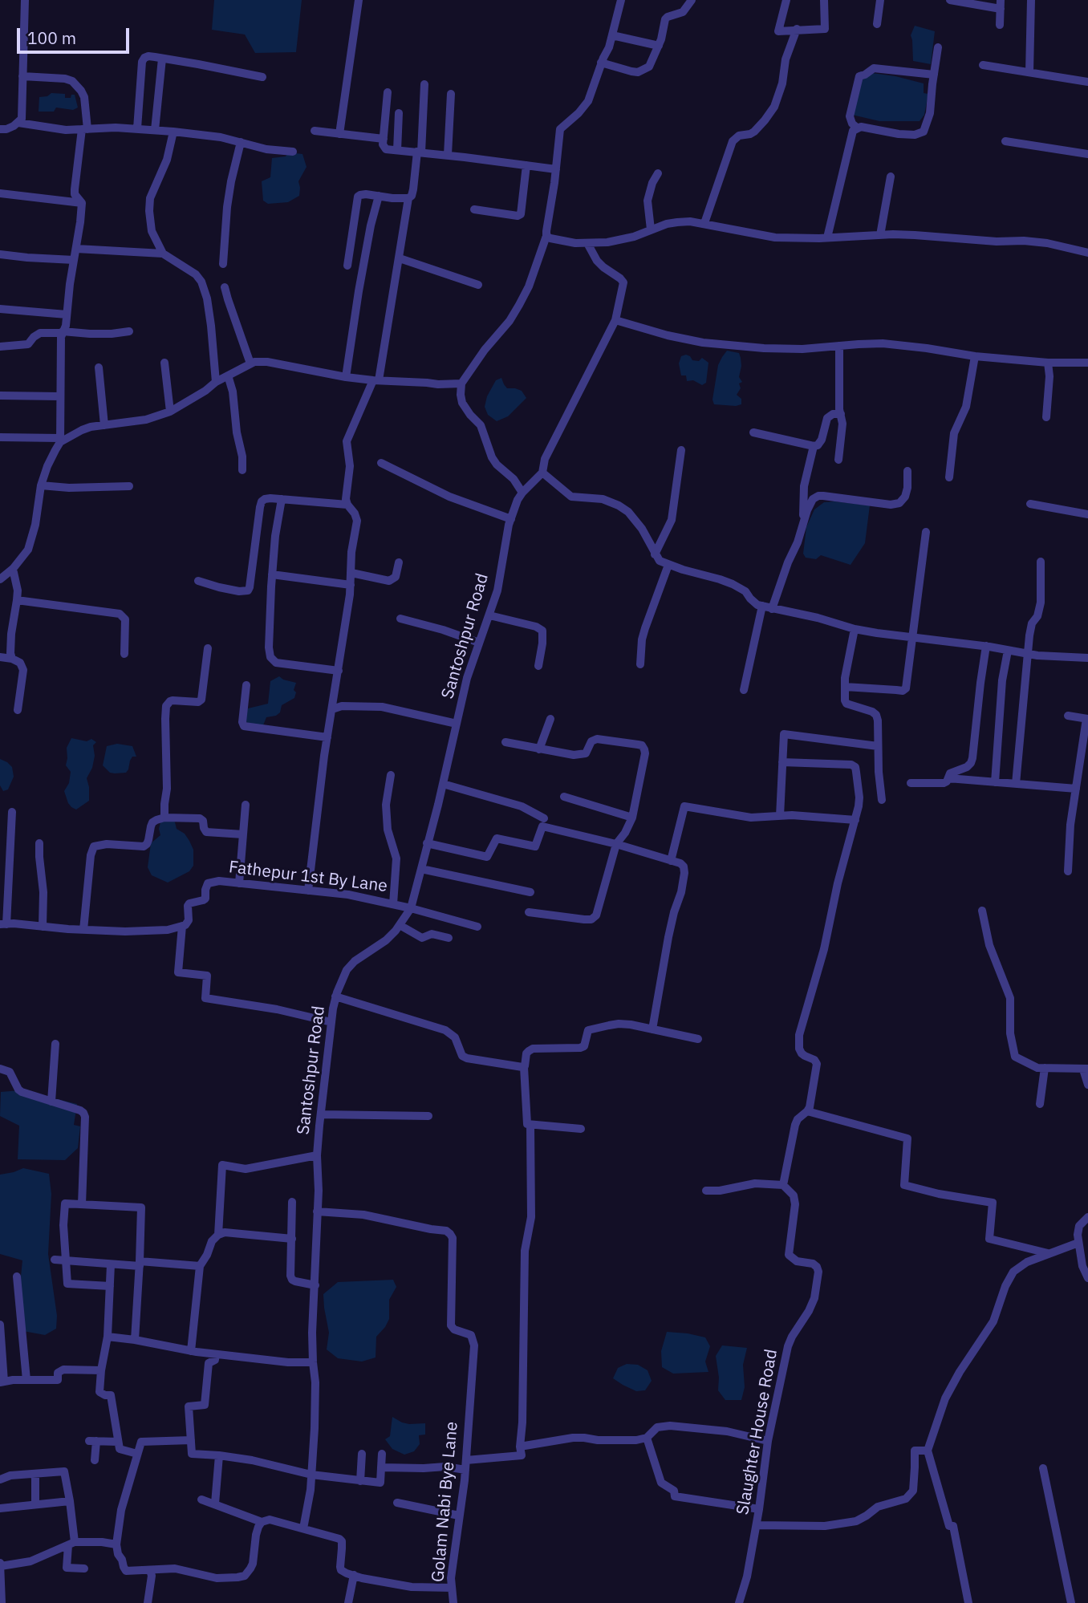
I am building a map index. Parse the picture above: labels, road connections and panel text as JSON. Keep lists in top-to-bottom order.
{
  "streets": {
    "street": [
      "Santoshpur Road",
      "Fathepur 1st By Lane",
      "Slaughter House Road",
      "Golam Nabi Bye Lane"
    ]
  },
  "crossings": [
    ["Santoshpur Road", "Fathepur 1st By Lane"],
    ["Santoshpur Road", "Golam Nabi Bye Lane"]
  ],
  "scale_bar": "100 m"
}
